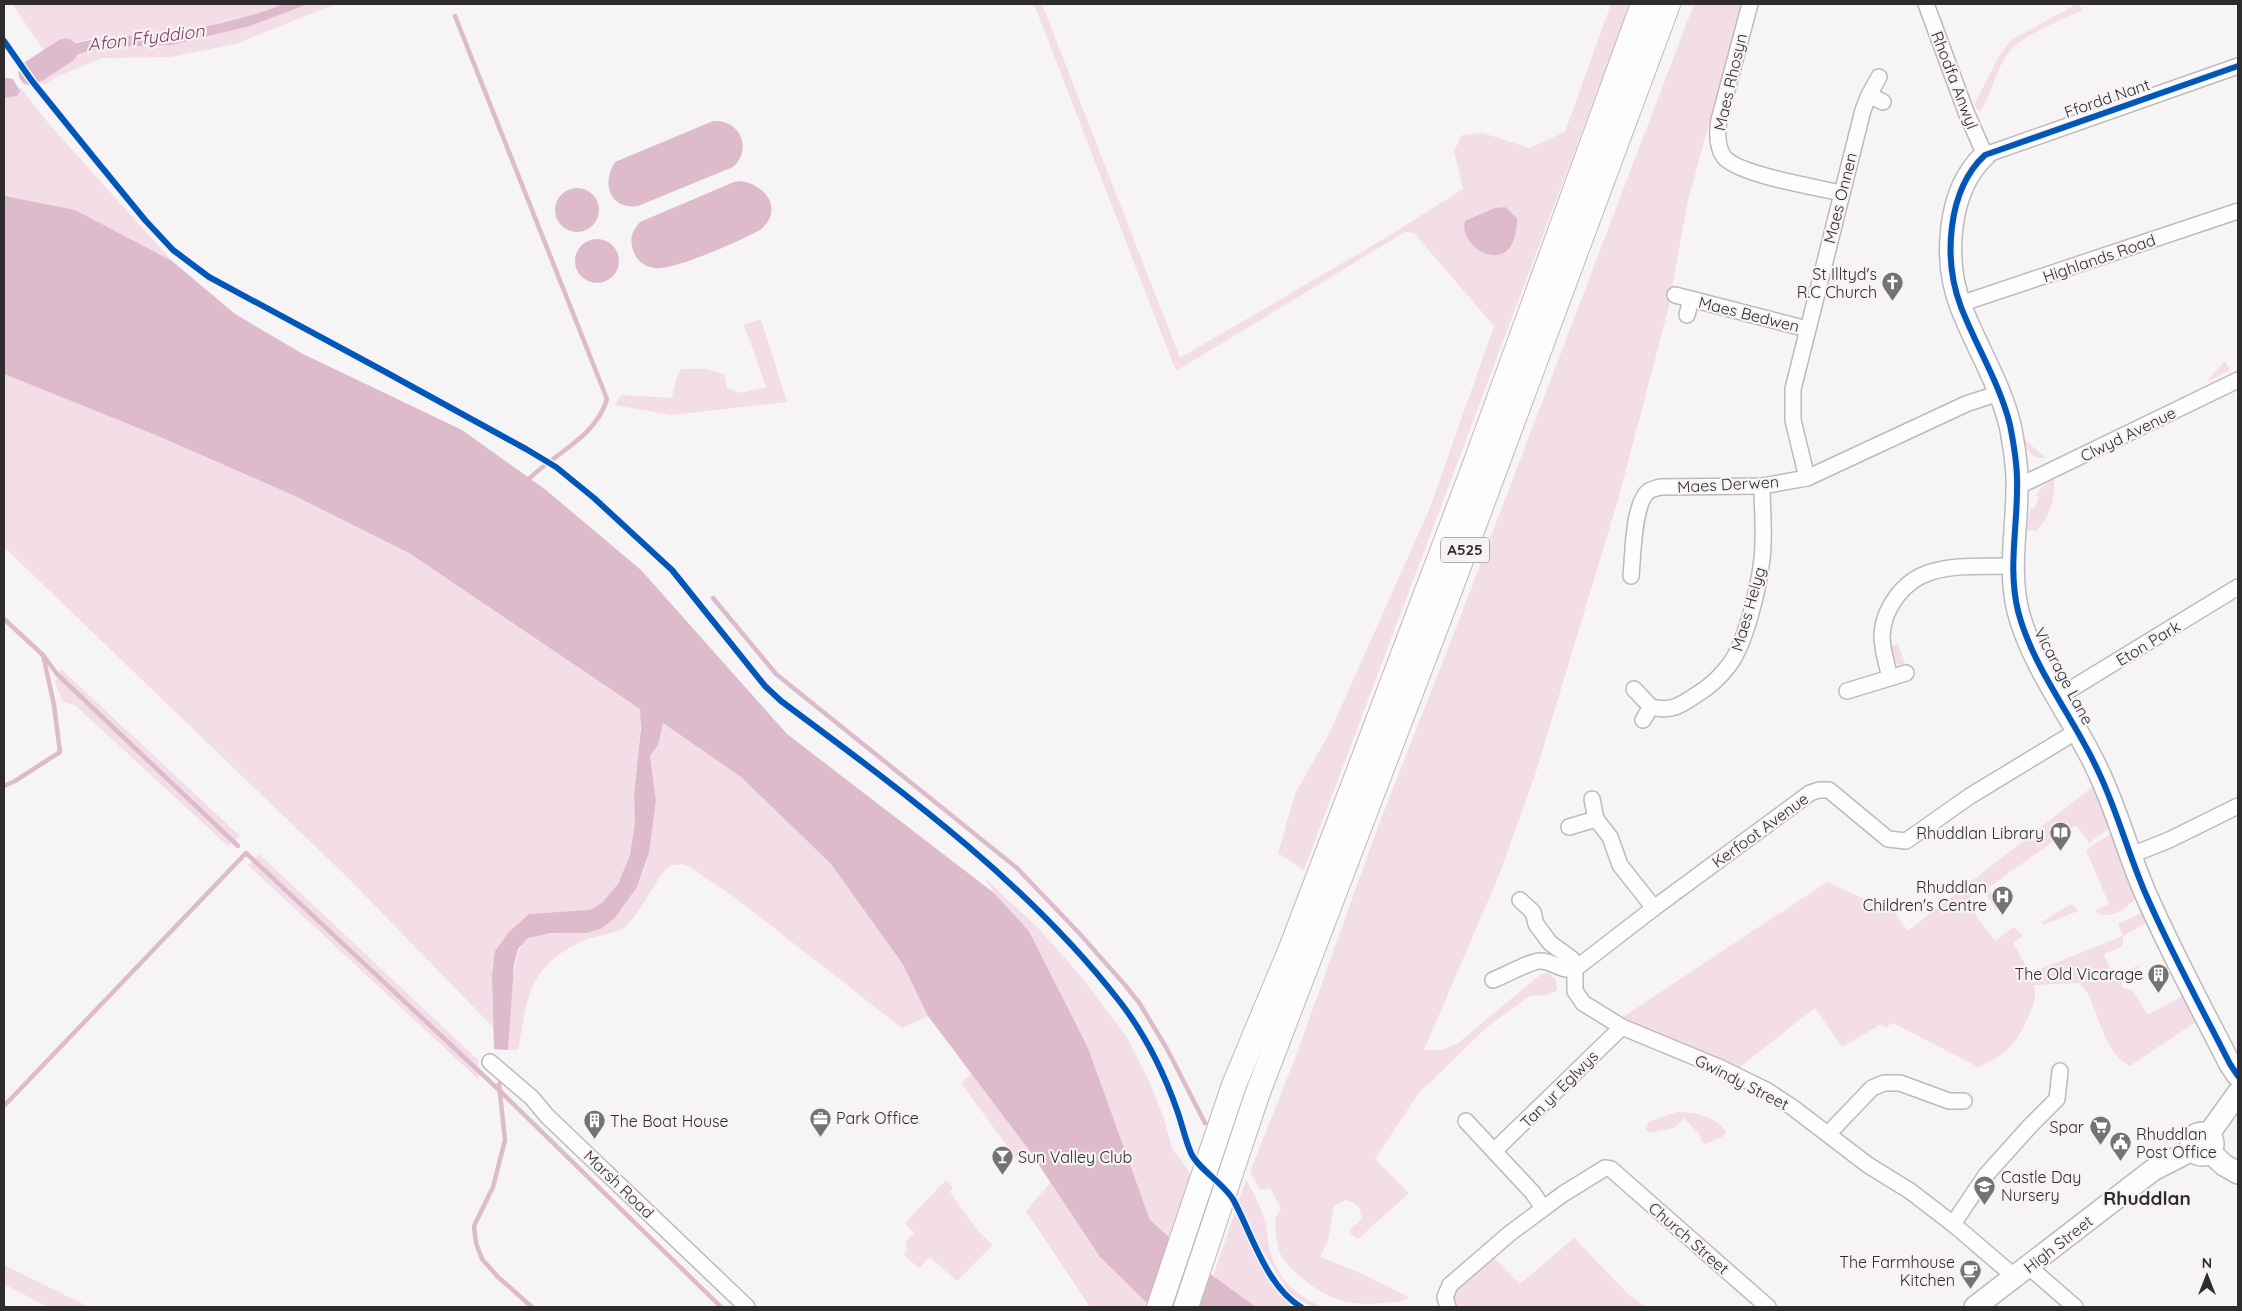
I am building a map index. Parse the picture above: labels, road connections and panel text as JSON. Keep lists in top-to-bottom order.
{
  "streets": {
    "main road": ["A525"],
    "street": [
      "Rhodfa Anwyl",
      "Maes Rhosyn",
      "Ffordd Nant",
      "Maes Onnen",
      "Highlands Road",
      "Maes Bedwen",
      "Clwyd Avenue",
      "Maes Derwen",
      "Maes Helyg",
      "Eton Park",
      "Vicarage Lane",
      "Kerfoot Avenue",
      "Gwindy Street",
      "Tan yr Eglwys",
      "Marsh Road",
      "Church Street",
      "High Street"
    ]
  },
  "crossings": [
    ["Rhodfa Anwyl", "Ffordd Nant"],
    ["Rhodfa Anwyl", "Vicarage Lane"],
    ["Maes Rhosyn", "Maes Onnen"],
    ["Ffordd Nant", "Vicarage Lane"],
    ["Maes Onnen", "Maes Bedwen"],
    ["Maes Onnen", "Maes Derwen"],
    ["Highlands Road", "Vicarage Lane"],
    ["Clwyd Avenue", "Vicarage Lane"],
    ["Maes Derwen", "Maes Helyg"],
    ["Maes Derwen", "Vicarage Lane"],
    ["Eton Park", "Vicarage Lane"],
    ["Vicarage Lane", "Kerfoot Avenue"],
    ["Kerfoot Avenue", "Gwindy Street"],
    ["Gwindy Street", "Tan yr Eglwys"],
    ["Gwindy Street", "High Street"]
  ],
  "districts": ["Rhuddlan"],
  "water": ["Afon Ffyddion"],
  "places": {
    "church": ["St Illtyd's R.C Church"],
    "library": ["Rhuddlan Library"],
    "hospital": ["Rhuddlan Children's Centre"],
    "building": ["The Old Vicarage", "The Boat House"],
    "office": ["Park Office"],
    "supermarket": ["Spar"],
    "public building": ["Rhuddlan Post Office"],
    "bar": ["Sun Valley Club"],
    "school or university": ["Castle Day Nursery"],
    "cafe": ["The Farmhouse Kitchen"]
  },
  "north": "top"
}
